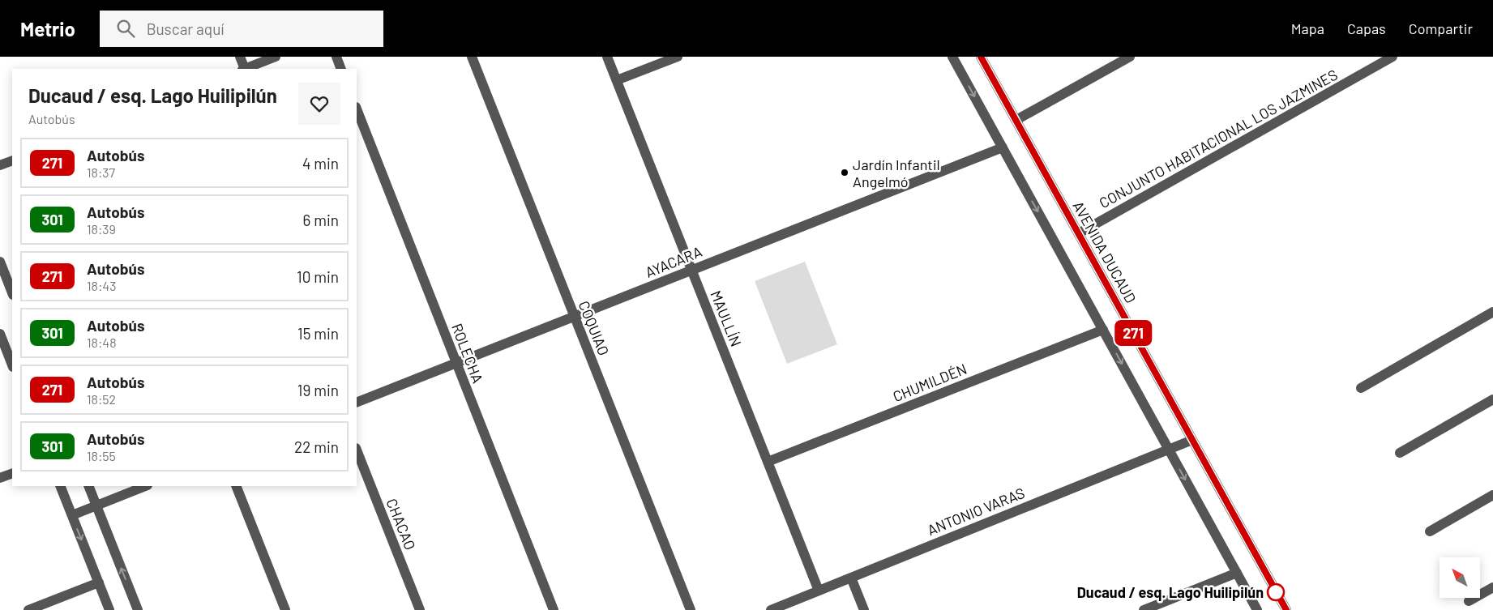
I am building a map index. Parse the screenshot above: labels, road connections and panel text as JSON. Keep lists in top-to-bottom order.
{
  "streets": {
    "street": [
      "CONJUNTO HABITACIONAL LOS JAZMINES",
      "AVENIDA DUCAUD",
      "AYACARA",
      "MAULLÍN",
      "COQUIAO",
      "ROLECHA",
      "CHUMILDÉN",
      "ANTONIO VARAS",
      "CHACAO"
    ]
  },
  "crossings": [
    ["CONJUNTO HABITACIONAL LOS JAZMINES", "AVENIDA DUCAUD"],
    ["AVENIDA DUCAUD", "ANTONIO VARAS"],
    ["AYACARA", "MAULLÍN"],
    ["AYACARA", "COQUIAO"],
    ["AYACARA", "ROLECHA"],
    ["MAULLÍN", "CHUMILDÉN"],
    ["MAULLÍN", "ANTONIO VARAS"]
  ],
  "places": ["Jardín Infantil Angelmó", "Ducaud / esq. Lago Huilipilún"],
  "lines": ["bus line 271"],
  "north": "top left",
  "page": {
    "header": "Metrio",
    "search": "Buscar aquí",
    "nav": ["Mapa", "Capas", "Compartir"],
    "on_map": "271",
    "heading": ["Ducaud / esq. Lago Huilipilún", "Autobús"],
    "list": [
      {
        "mark": "271",
        "name": "Autobús",
        "note": "18:37",
        "value": "4 min"
      },
      {
        "mark": "301",
        "name": "Autobús",
        "note": "18:39",
        "value": "6 min"
      },
      {
        "mark": "271",
        "name": "Autobús",
        "note": "18:43",
        "value": "10 min"
      },
      {
        "mark": "301",
        "name": "Autobús",
        "note": "18:48",
        "value": "15 min"
      },
      {
        "mark": "271",
        "name": "Autobús",
        "note": "18:52",
        "value": "19 min"
      },
      {
        "mark": "301",
        "name": "Autobús",
        "note": "18:55",
        "value": "22 min"
      }
    ]
  }
}
